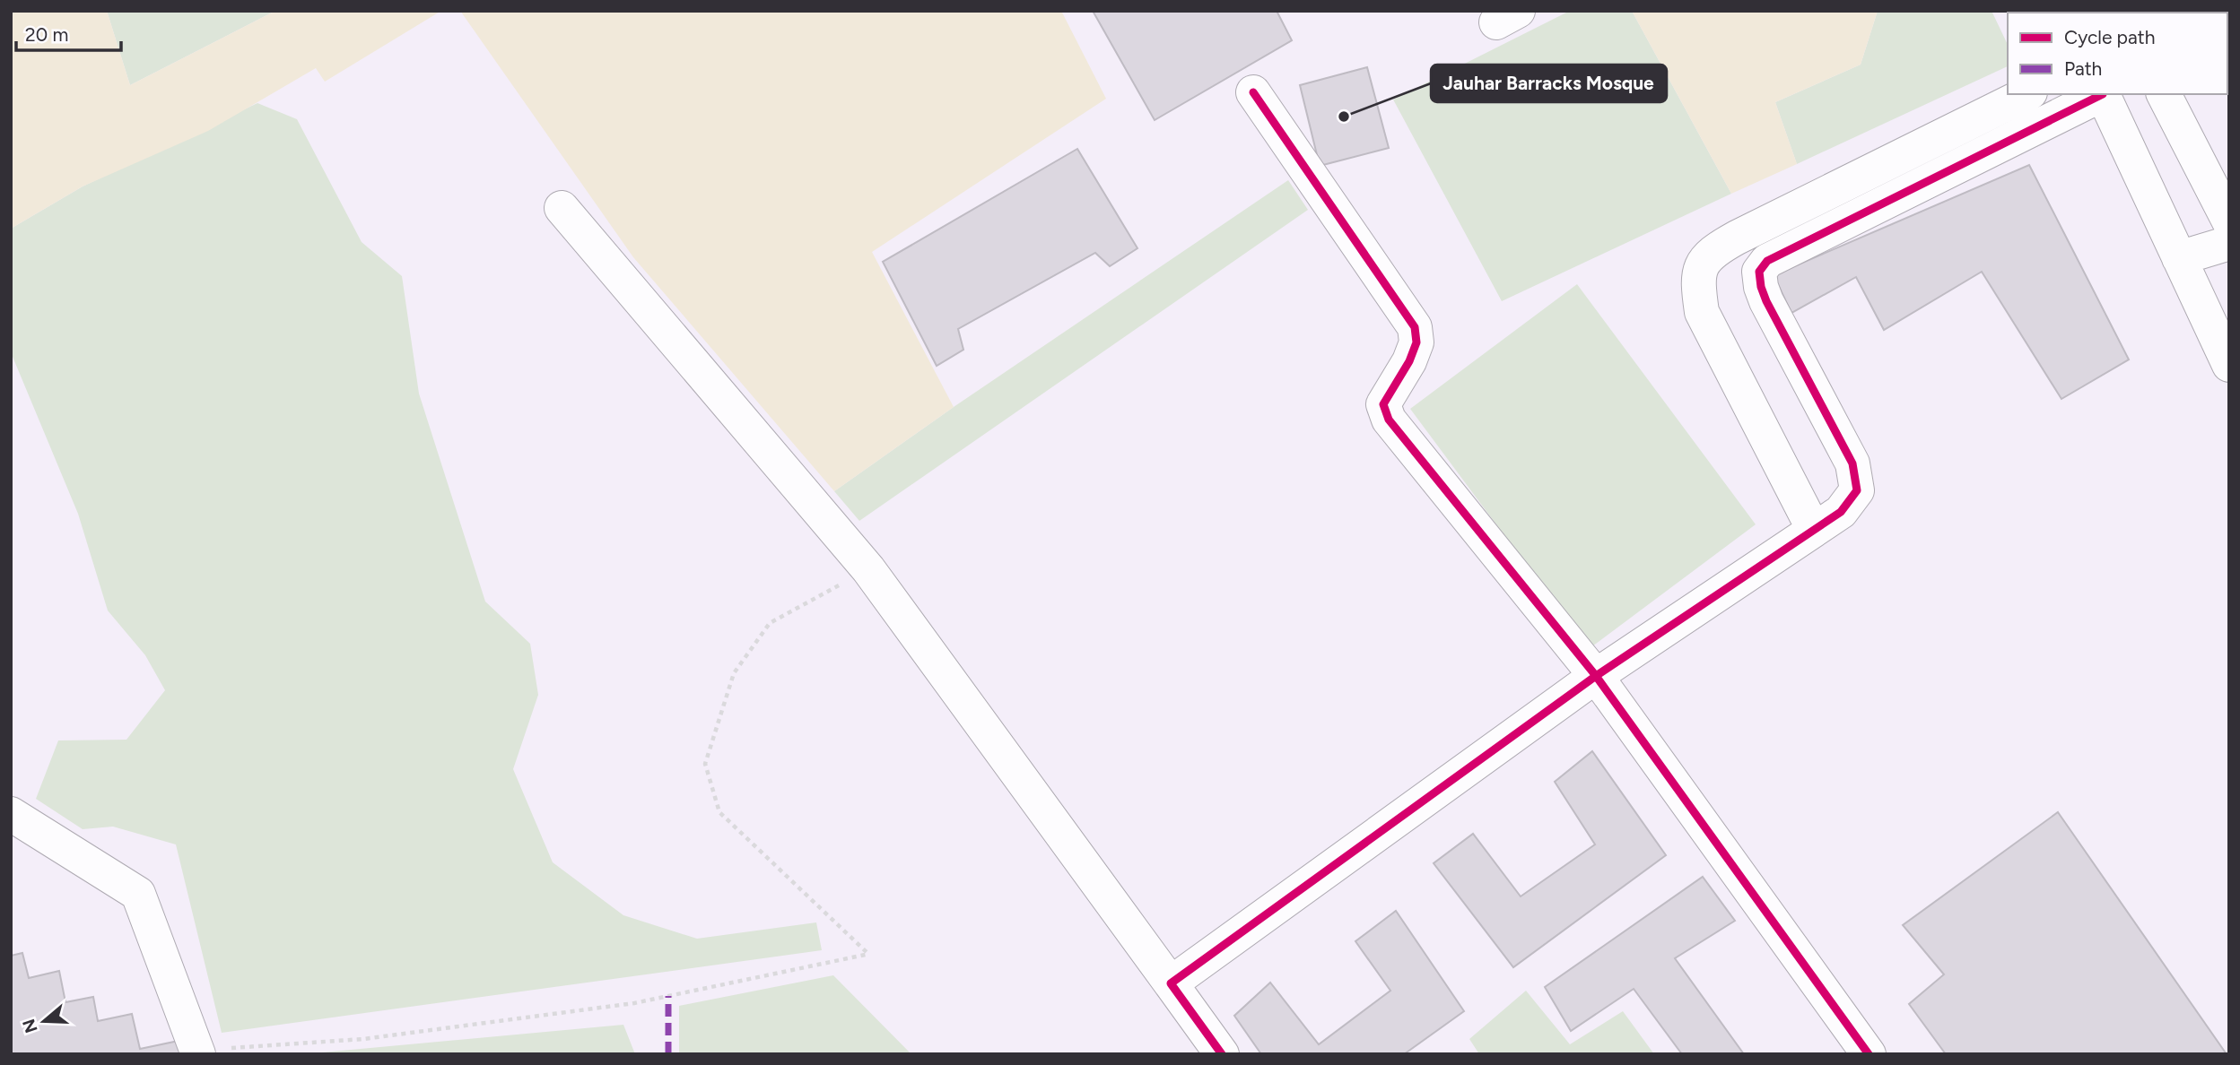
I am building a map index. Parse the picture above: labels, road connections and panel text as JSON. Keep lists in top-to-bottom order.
{
  "places": ["Jauhar Barracks Mosque"],
  "legend": ["Cycle path", "Path"],
  "scale_bar": "20 m",
  "north": "left"
}
